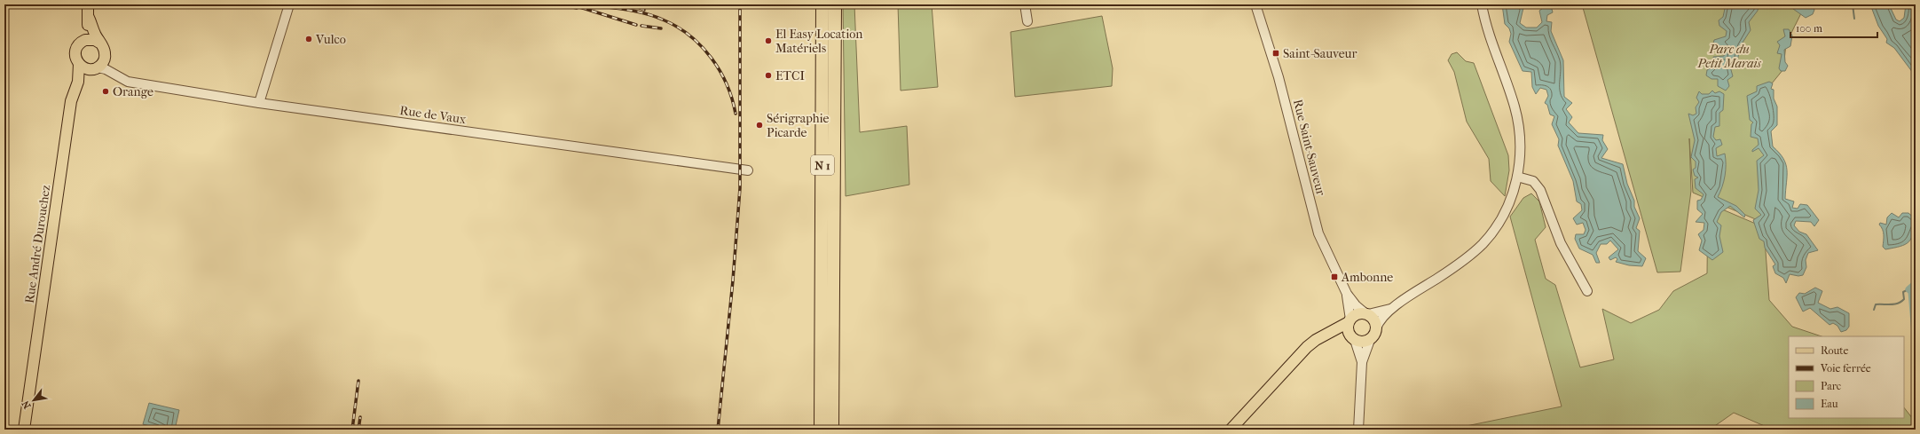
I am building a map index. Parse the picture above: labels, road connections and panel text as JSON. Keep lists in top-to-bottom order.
{
  "streets": {
    "highway": ["N 1"],
    "main road": ["Rue André Durouchez"],
    "street": ["Rue de Vaux", "Rue Saint-Sauveur"]
  },
  "crossings": [
    ["Rue de Vaux", "Rue André Durouchez"]
  ],
  "parks": ["Parc du Petit Marais"],
  "places": {
    "other": [
      "Vulco",
      "El Easy Location Matériels",
      "ETCI",
      "Orange",
      "Sérigraphie Picarde"
    ],
    "transit": ["Saint-Sauveur", "Ambonne"]
  },
  "legend": [
    "Route",
    "Voie ferrée",
    "Parc",
    "Eau"
  ],
  "scale_bar": "100 m",
  "north": "bottom left"
}
